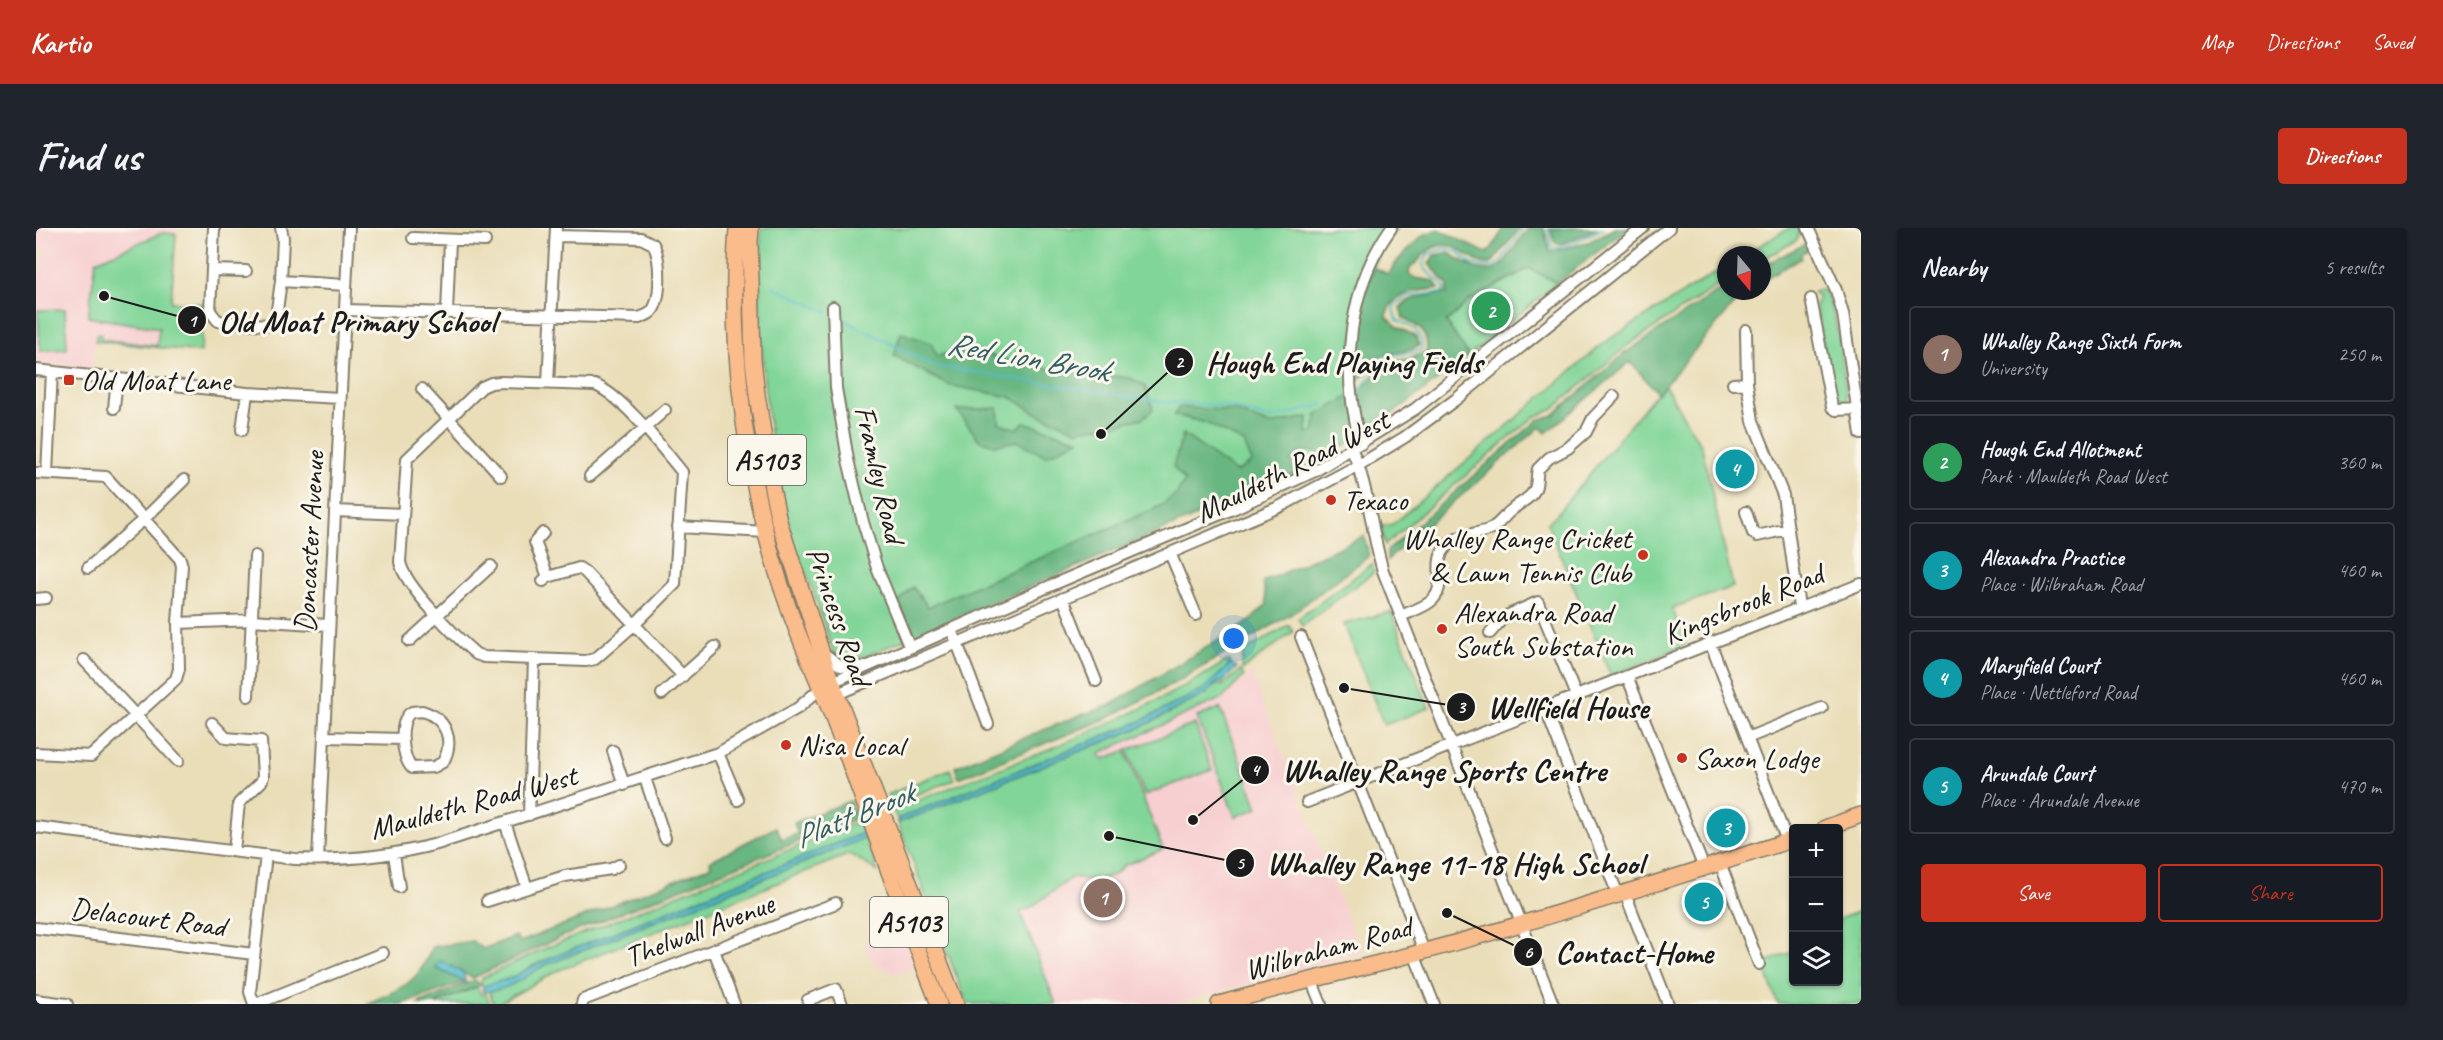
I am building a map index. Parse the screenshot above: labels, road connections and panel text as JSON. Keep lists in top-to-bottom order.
{
  "streets": {
    "highway": ["A5103", "Princess Road", "Wilbraham Road"],
    "street": [
      "Mauldeth Road West",
      "Framley Road",
      "Doncaster Avenue",
      "Kingsbrook Road",
      "Delacourt Road",
      "Thelwall Avenue"
    ]
  },
  "crossings": [
    ["Mauldeth Road West", "Doncaster Avenue"],
    ["Mauldeth Road West", "Princess Road"]
  ],
  "water": ["Red Lion Brook", "Platt Brook"],
  "places": {
    "other": [
      "Old Moat Primary School",
      "Hough End Playing Fields",
      "Texaco",
      "Whalley Range Cricket & Lawn Tennis Club",
      "Alexandra Road South Substation",
      "Wellfield House",
      "Nisa Local",
      "Saxon Lodge",
      "Whalley Range Sports Centre",
      "Whalley Range 11-18 High School",
      "Contact-Home"
    ],
    "transit": ["Old Moat Lane"]
  },
  "north": "bottom",
  "page": {
    "header": "Kartio",
    "nav": ["Map", "Directions", "Saved"],
    "buttons": [
      "Directions",
      ["Save", "Share"]
    ],
    "title": "Find us",
    "heading": ["Nearby", "5 results"],
    "pins": [
      "2",
      "4",
      "3",
      "1",
      "5"
    ],
    "list": [
      {
        "mark": "1",
        "name": "Whalley Range Sixth Form",
        "note": "University",
        "value": "250 m"
      },
      {
        "mark": "2",
        "name": "Hough End Allotment",
        "note": "Park · Mauldeth Road West",
        "value": "360 m"
      },
      {
        "mark": "3",
        "name": "Alexandra Practice",
        "note": "Place · Wilbraham Road",
        "value": "460 m"
      },
      {
        "mark": "4",
        "name": "Maryfield Court",
        "note": "Place · Nettleford Road",
        "value": "460 m"
      },
      {
        "mark": "5",
        "name": "Arundale Court",
        "note": "Place · Arundale Avenue",
        "value": "470 m"
      }
    ],
    "map_buttons": ["+", "−"]
  }
}
